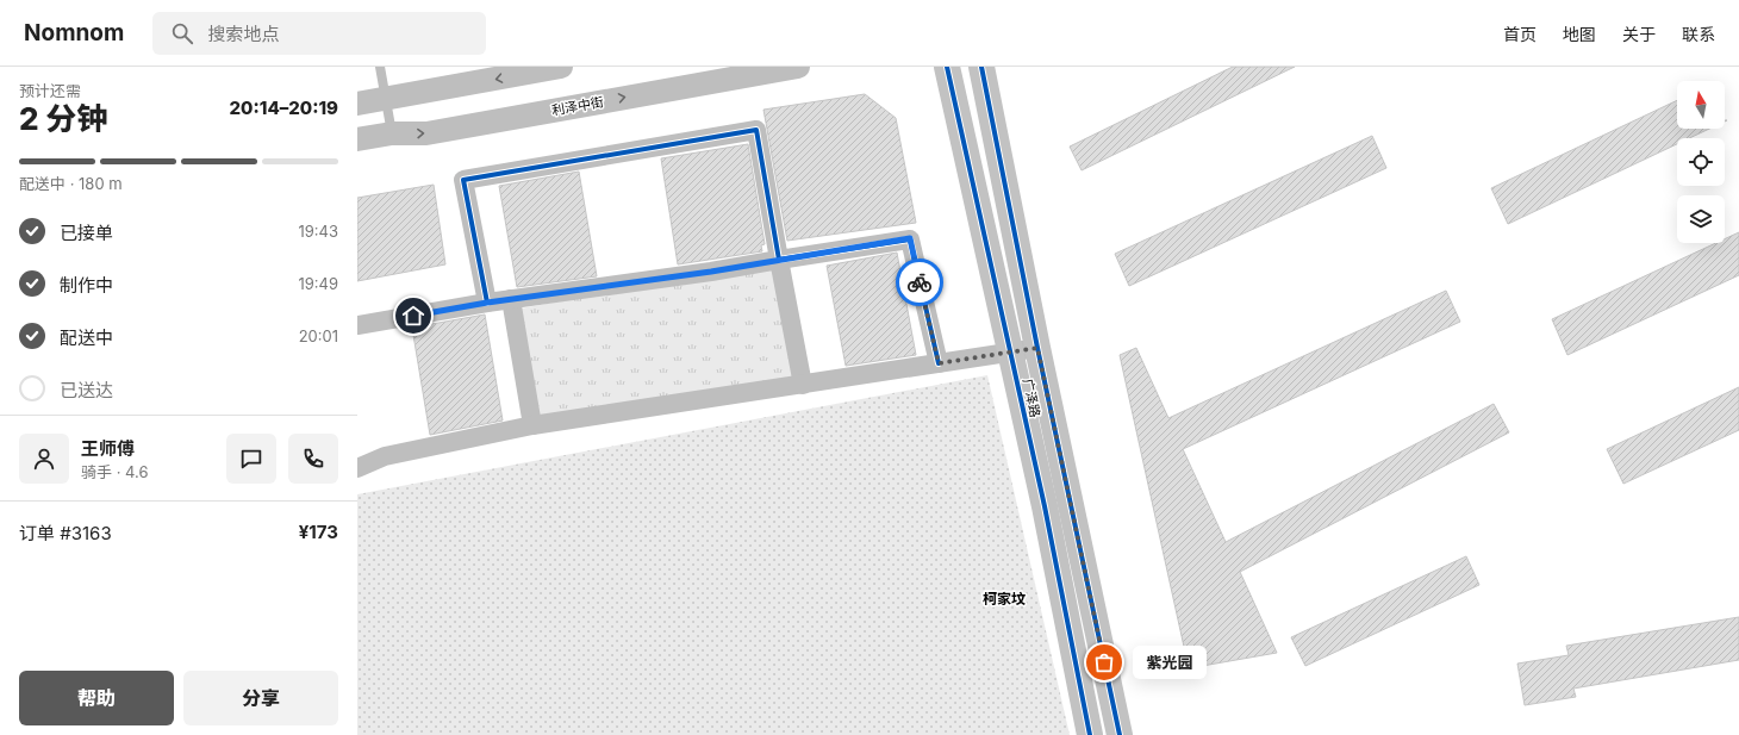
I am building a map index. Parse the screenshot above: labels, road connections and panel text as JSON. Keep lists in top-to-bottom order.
{
  "streets": {
    "main road": ["广泽路"],
    "street": ["利泽中街"]
  },
  "districts": ["柯家坟"],
  "places": ["紫光园"],
  "north": "top",
  "page": {
    "header": "Nomnom",
    "search": "搜索地点",
    "nav": [
      "首页",
      "地图",
      "关于",
      "联系"
    ],
    "heading": ["2 分钟", "预计还需", "20:14–20:19"],
    "panel": [
      "王师傅",
      "骑手 · 4.6",
      "订单 #3163",
      "¥173"
    ],
    "bar": "配送中 · 180 m",
    "list": [
      ["已接单", "19:43"],
      ["制作中", "19:49"],
      ["配送中", "20:01"],
      "已送达"
    ],
    "bubble": "紫光园",
    "buttons": ["帮助", "分享"]
  }
}
